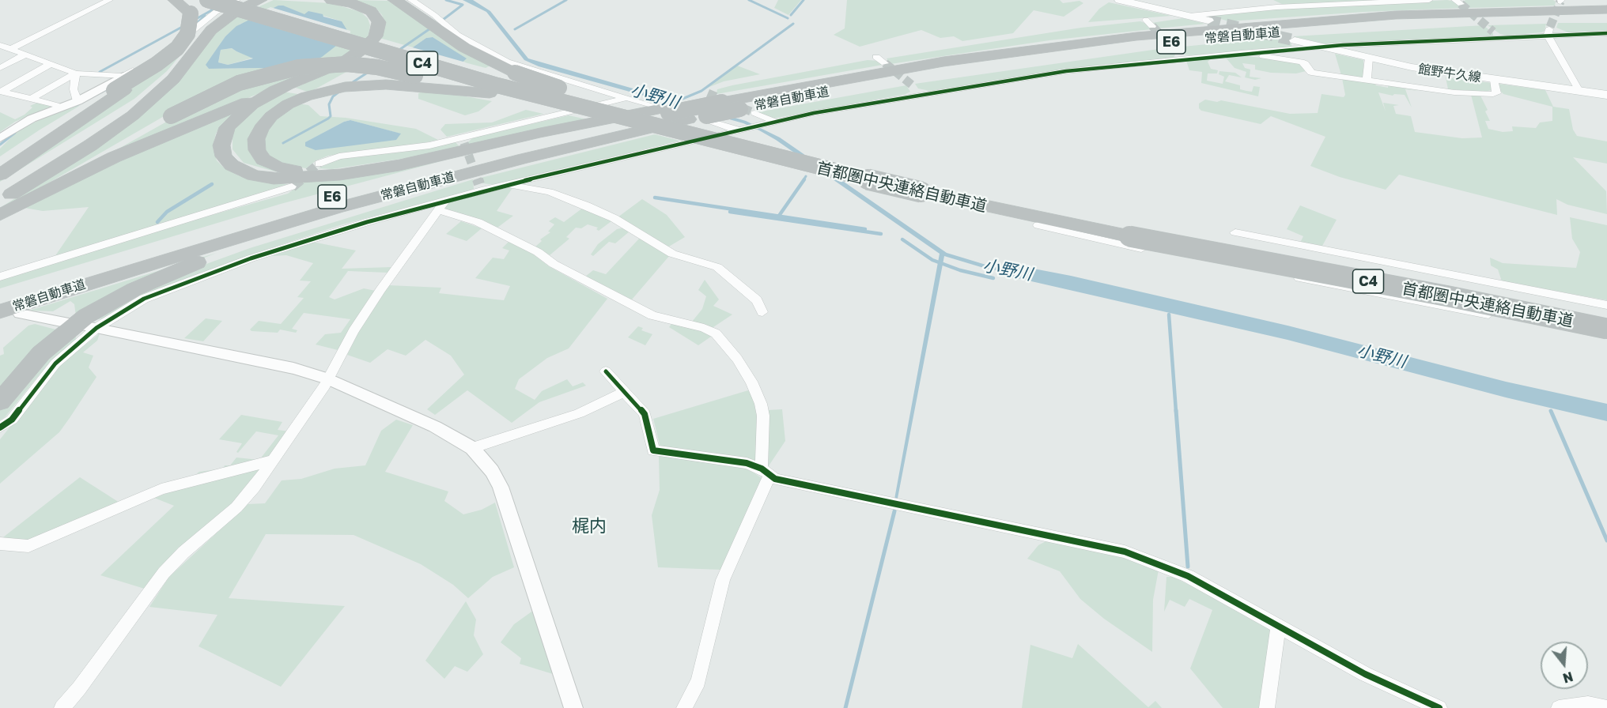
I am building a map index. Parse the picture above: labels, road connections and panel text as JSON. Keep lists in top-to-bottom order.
{
  "streets": {
    "highway": [
      "常磐自動車道",
      "E6",
      "C4",
      "首都圏中央連絡自動車道"
    ],
    "main road": ["館野牛久線"]
  },
  "crossings": [
    ["常磐自動車道", "首都圏中央連絡自動車道"]
  ],
  "districts": ["梶内"],
  "water": ["小野川"],
  "north": "bottom"
}
